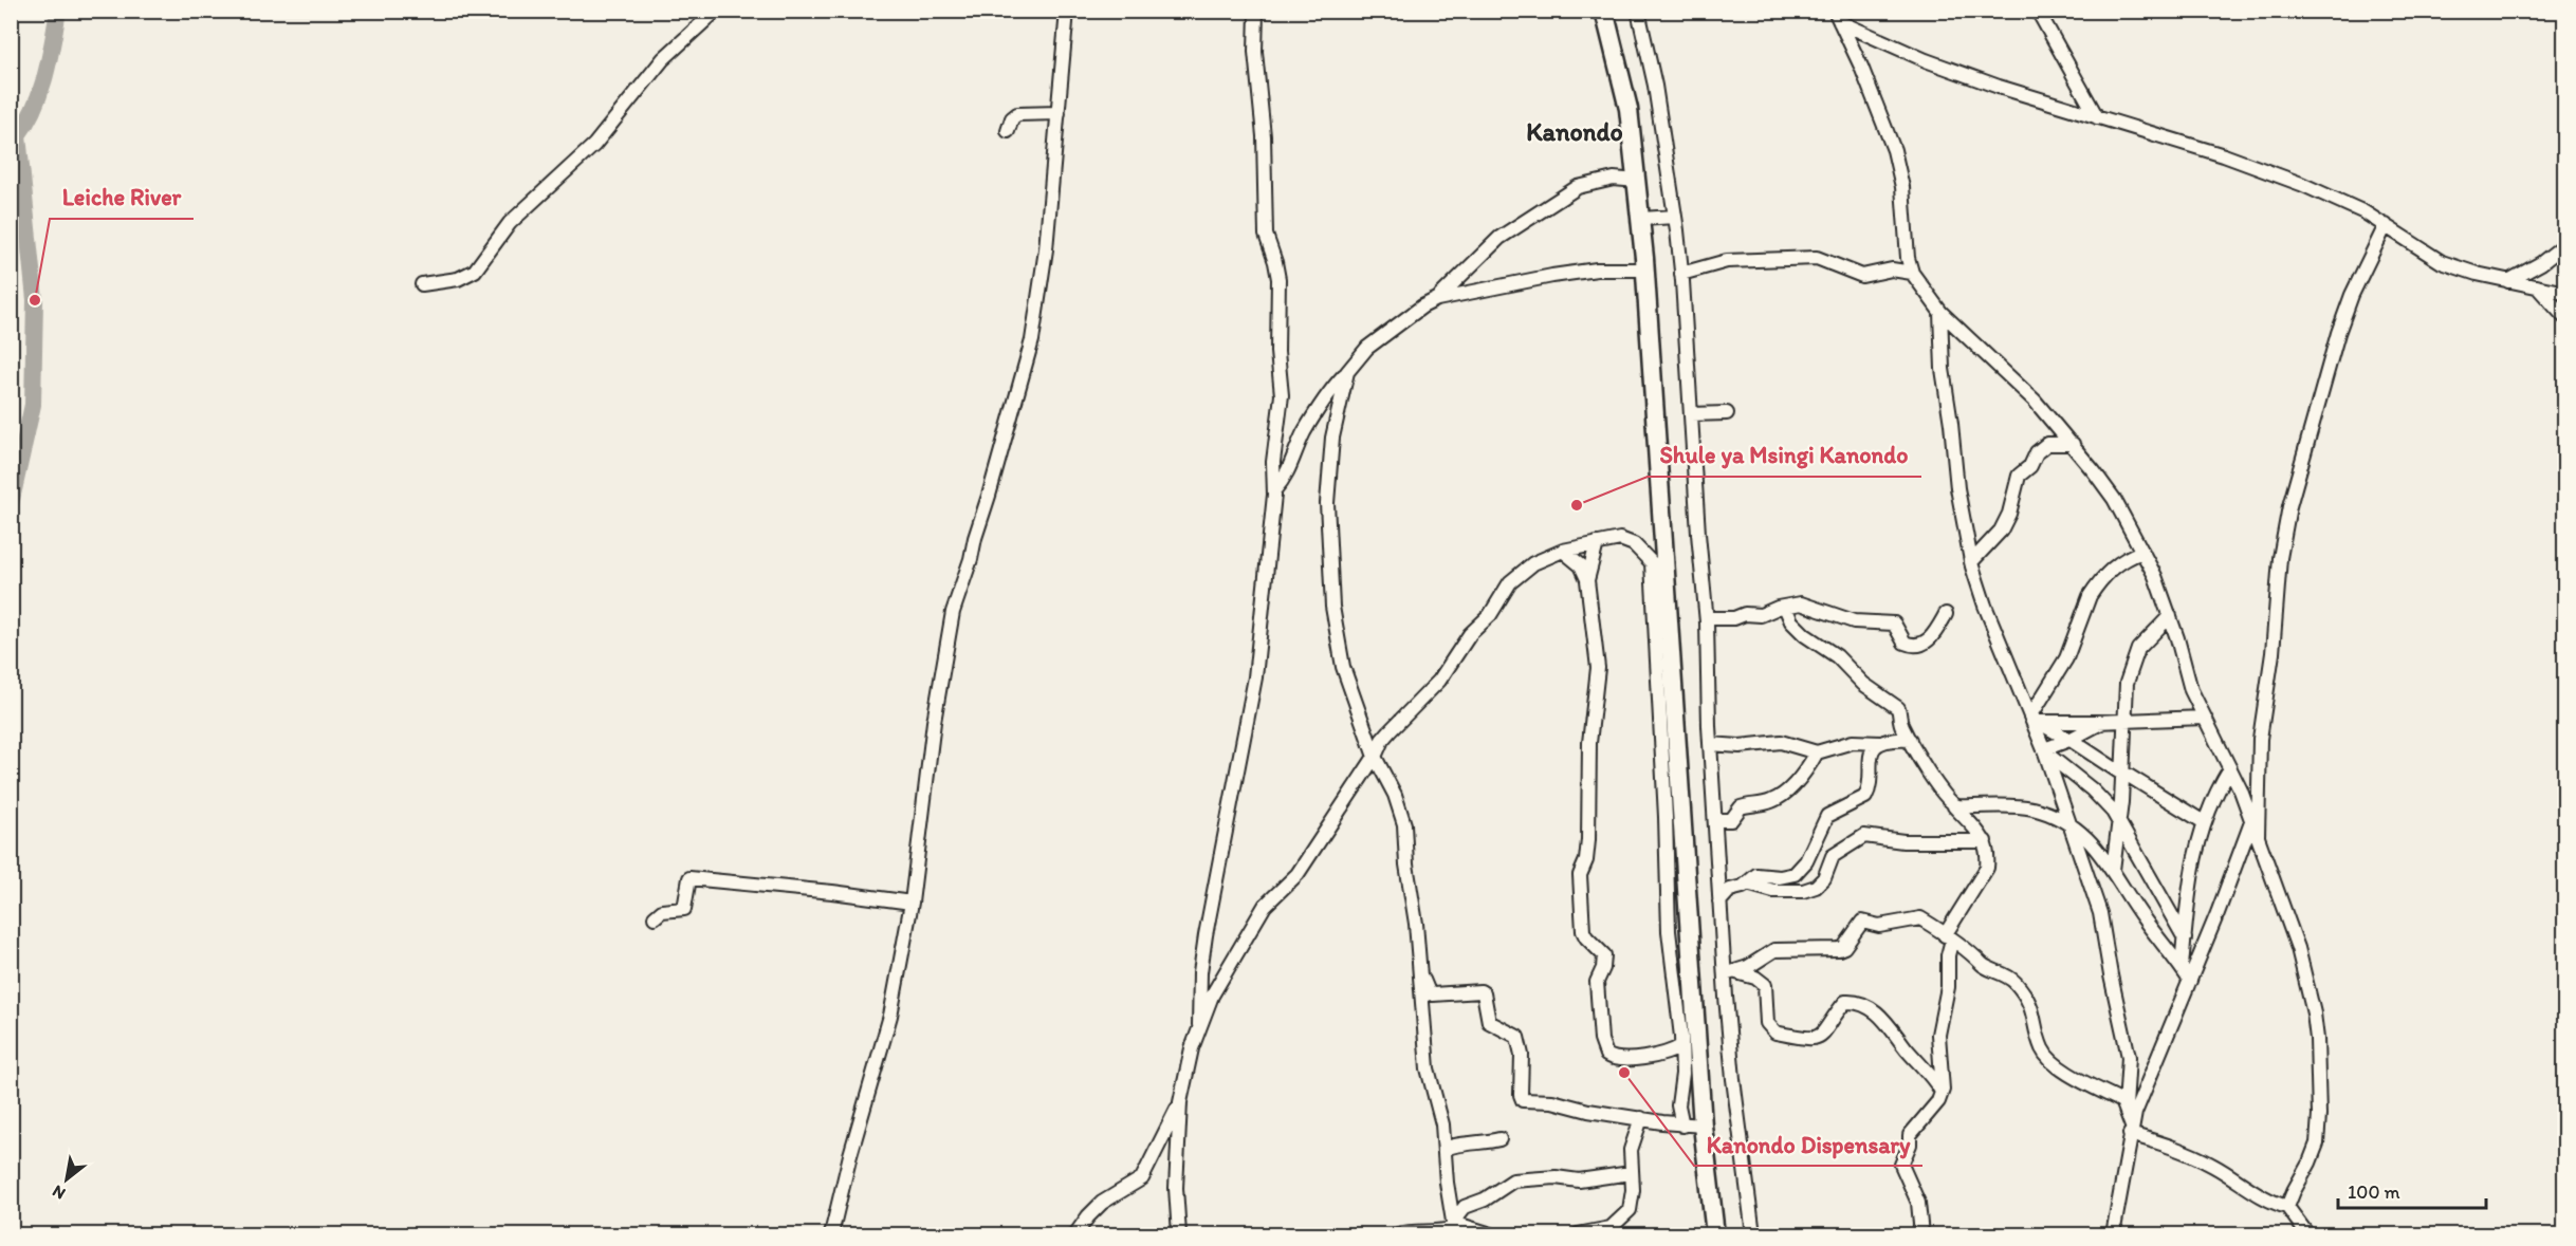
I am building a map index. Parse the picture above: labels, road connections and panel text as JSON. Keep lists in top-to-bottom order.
{
  "districts": ["Kanondo"],
  "places": ["Leiche River", "Shule ya Msingi Kanondo", "Kanondo Dispensary"],
  "scale_bar": "100 m",
  "north": "bottom left"
}
